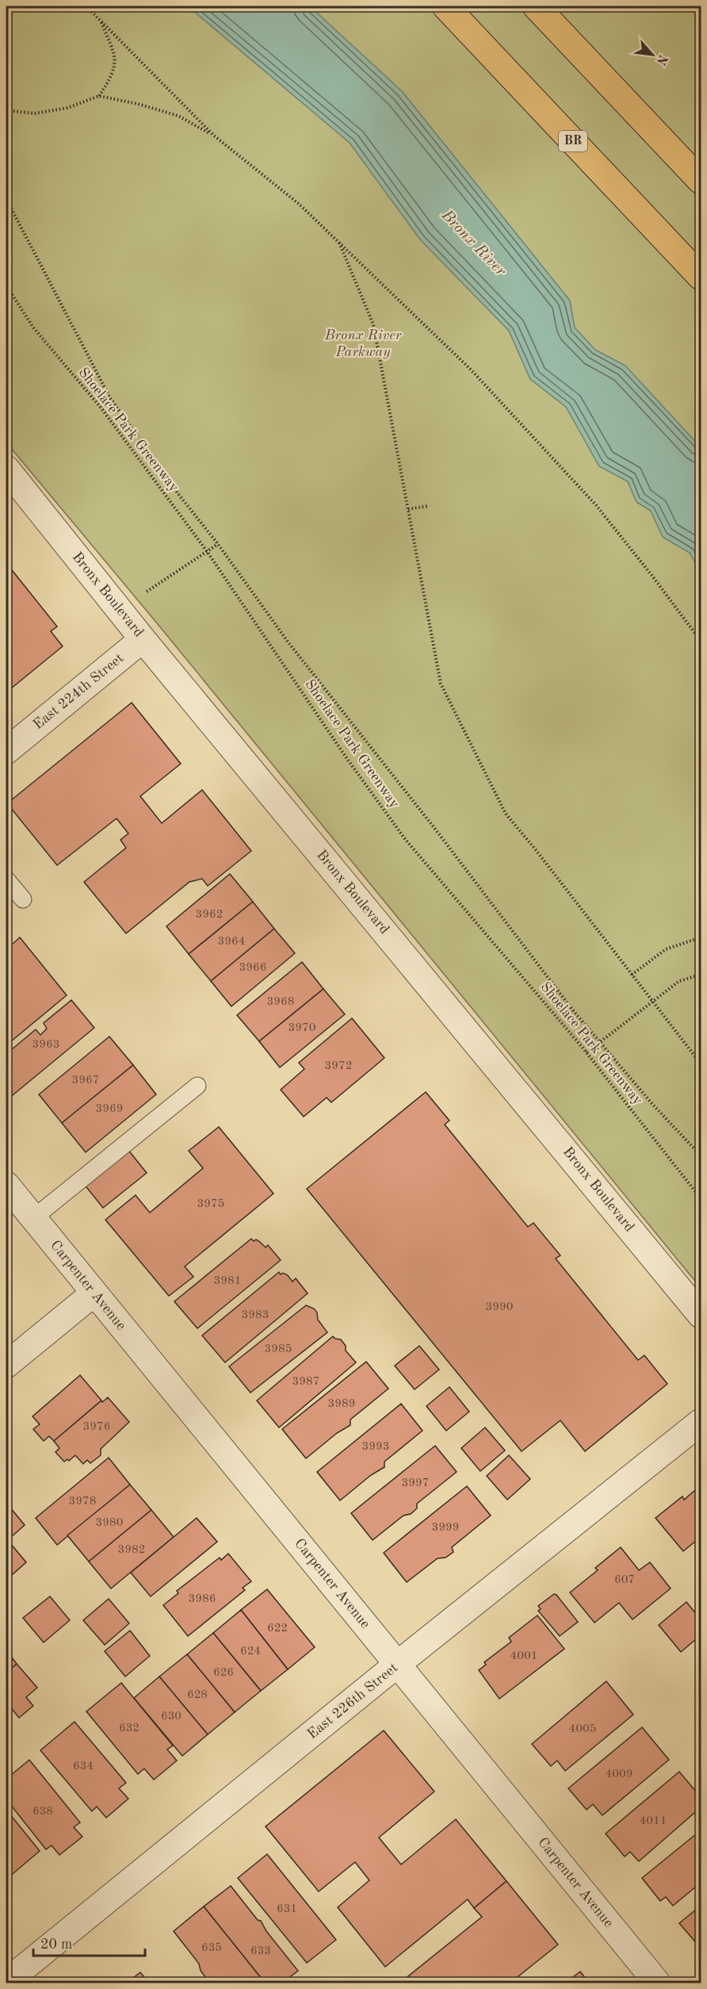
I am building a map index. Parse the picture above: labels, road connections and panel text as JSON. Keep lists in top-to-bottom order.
{
  "streets": {
    "highway": ["BR"],
    "street": [
      "Bronx Boulevard",
      "East 224th Street",
      "Carpenter Avenue",
      "East 226th Street"
    ],
    "path": ["Shoelace Park Greenway"]
  },
  "crossings": [
    ["Bronx Boulevard", "East 224th Street"],
    ["Carpenter Avenue", "East 226th Street"]
  ],
  "water": ["Bronx River"],
  "parks": ["Bronx River Parkway"],
  "house_numbers": [
    "3962",
    "3964",
    "3966",
    "3968",
    "3970",
    "3963",
    "3972",
    "3967",
    "3969",
    "3975",
    "3981",
    "3990",
    "3983",
    "3985",
    "3987",
    "3989",
    "3976",
    "3993",
    "3997",
    "3978",
    "3980",
    "3999",
    "3982",
    "607",
    "3986",
    "622",
    "624",
    "4001",
    "626",
    "628",
    "630",
    "632",
    "4005",
    "634",
    "4009",
    "638",
    "4011",
    "631",
    "635",
    "633"
  ],
  "scale_bar": "20 m",
  "north": "bottom right"
}
